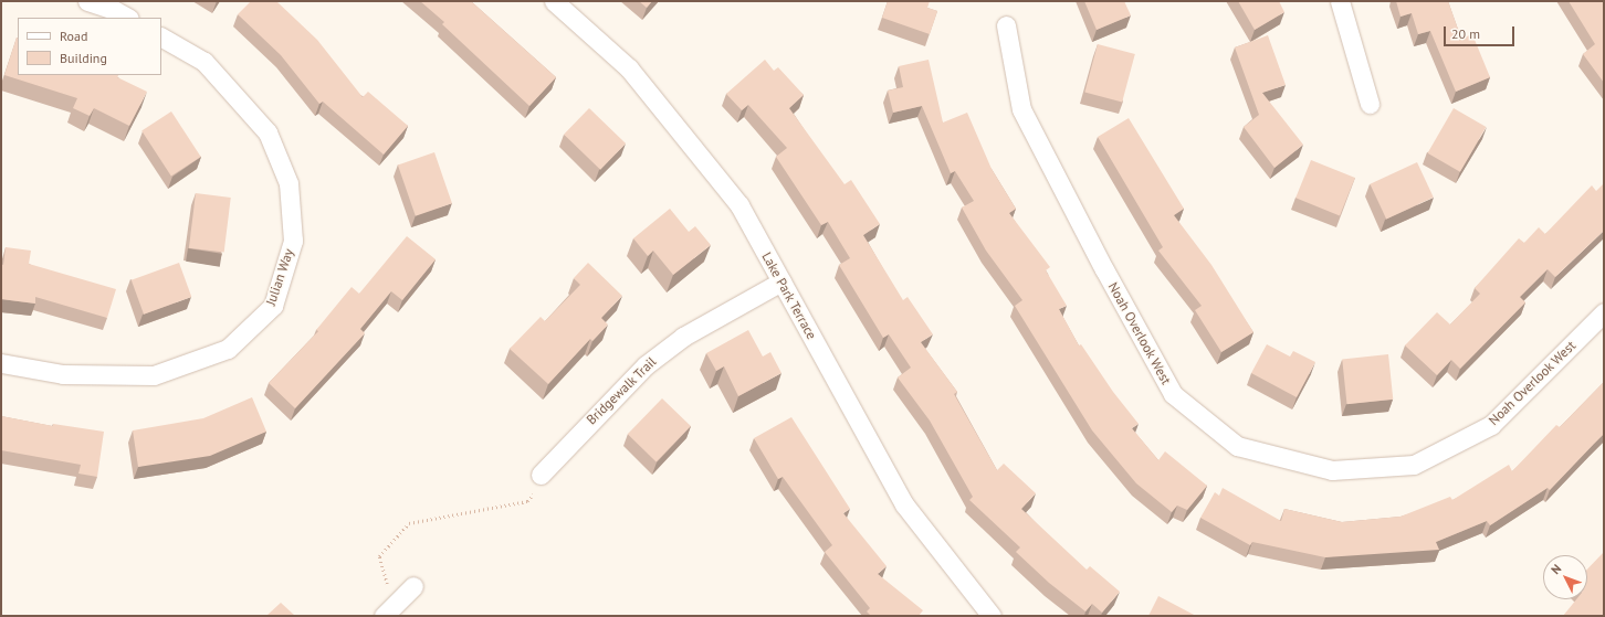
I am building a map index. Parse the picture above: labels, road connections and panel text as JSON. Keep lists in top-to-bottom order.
{
  "streets": {
    "street": [
      "Julian Way",
      "Lake Park Terrace",
      "Noah Overlook West",
      "Bridgewalk Trail"
    ]
  },
  "crossings": [
    ["Lake Park Terrace", "Bridgewalk Trail"]
  ],
  "legend": ["Road", "Building"],
  "scale_bar": "20 m",
  "north": "top left"
}
